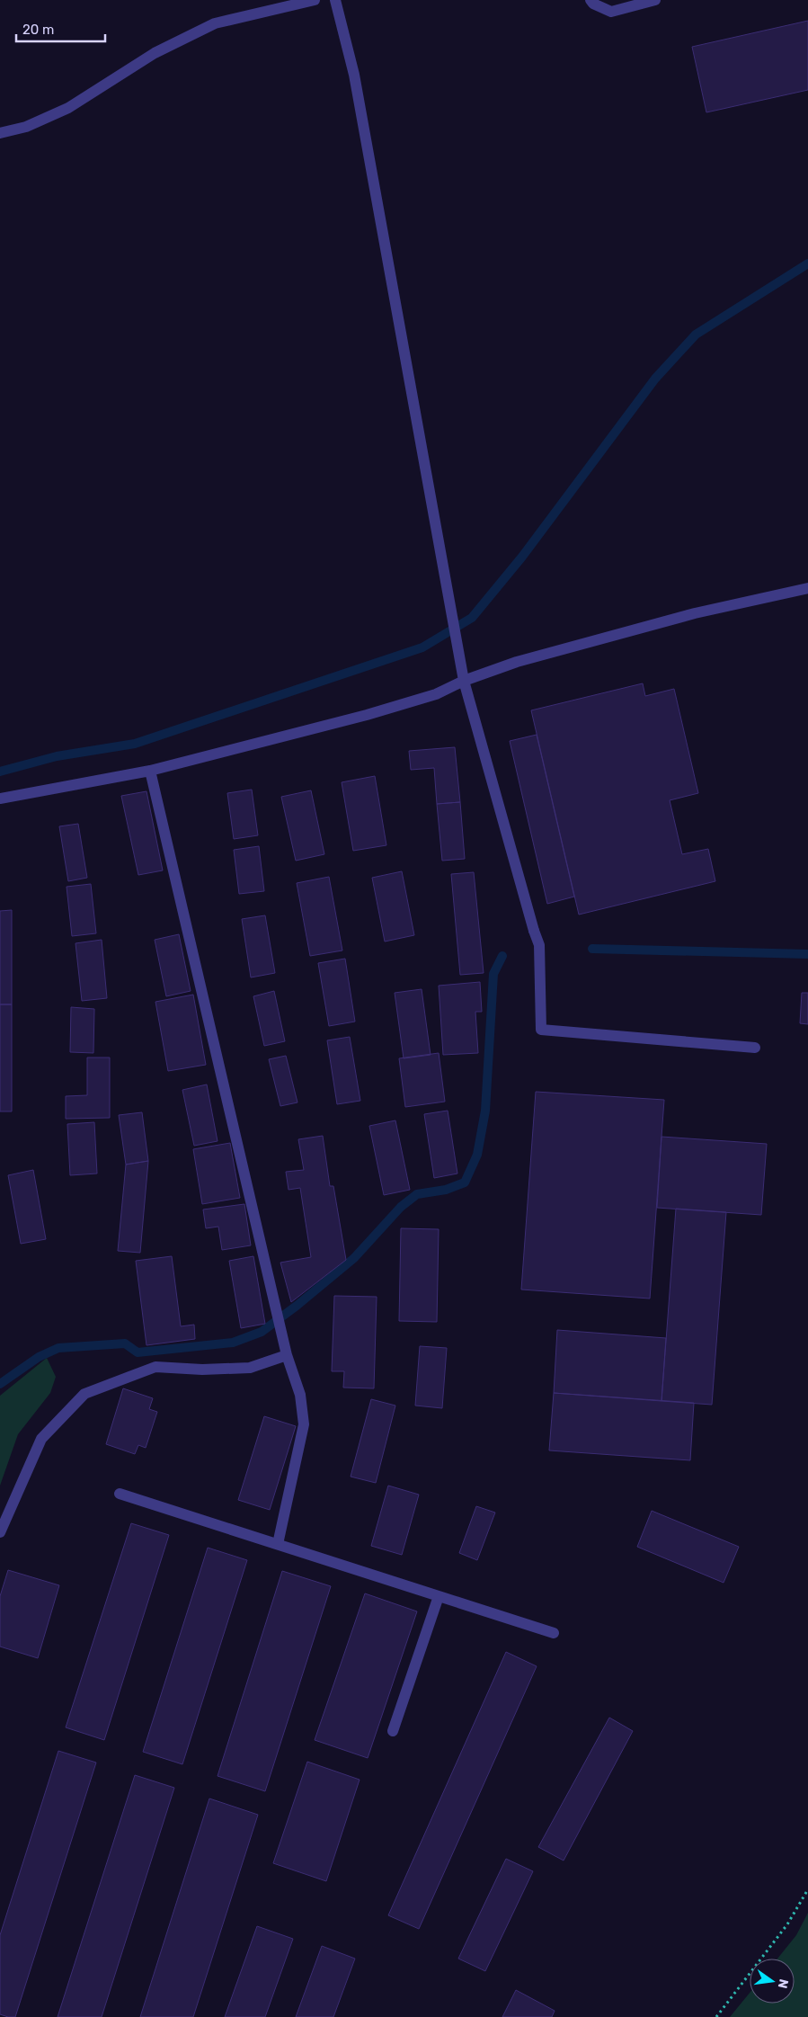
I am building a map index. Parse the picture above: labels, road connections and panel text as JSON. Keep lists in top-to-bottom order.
{
  "scale_bar": "20 m",
  "north": "right"
}
